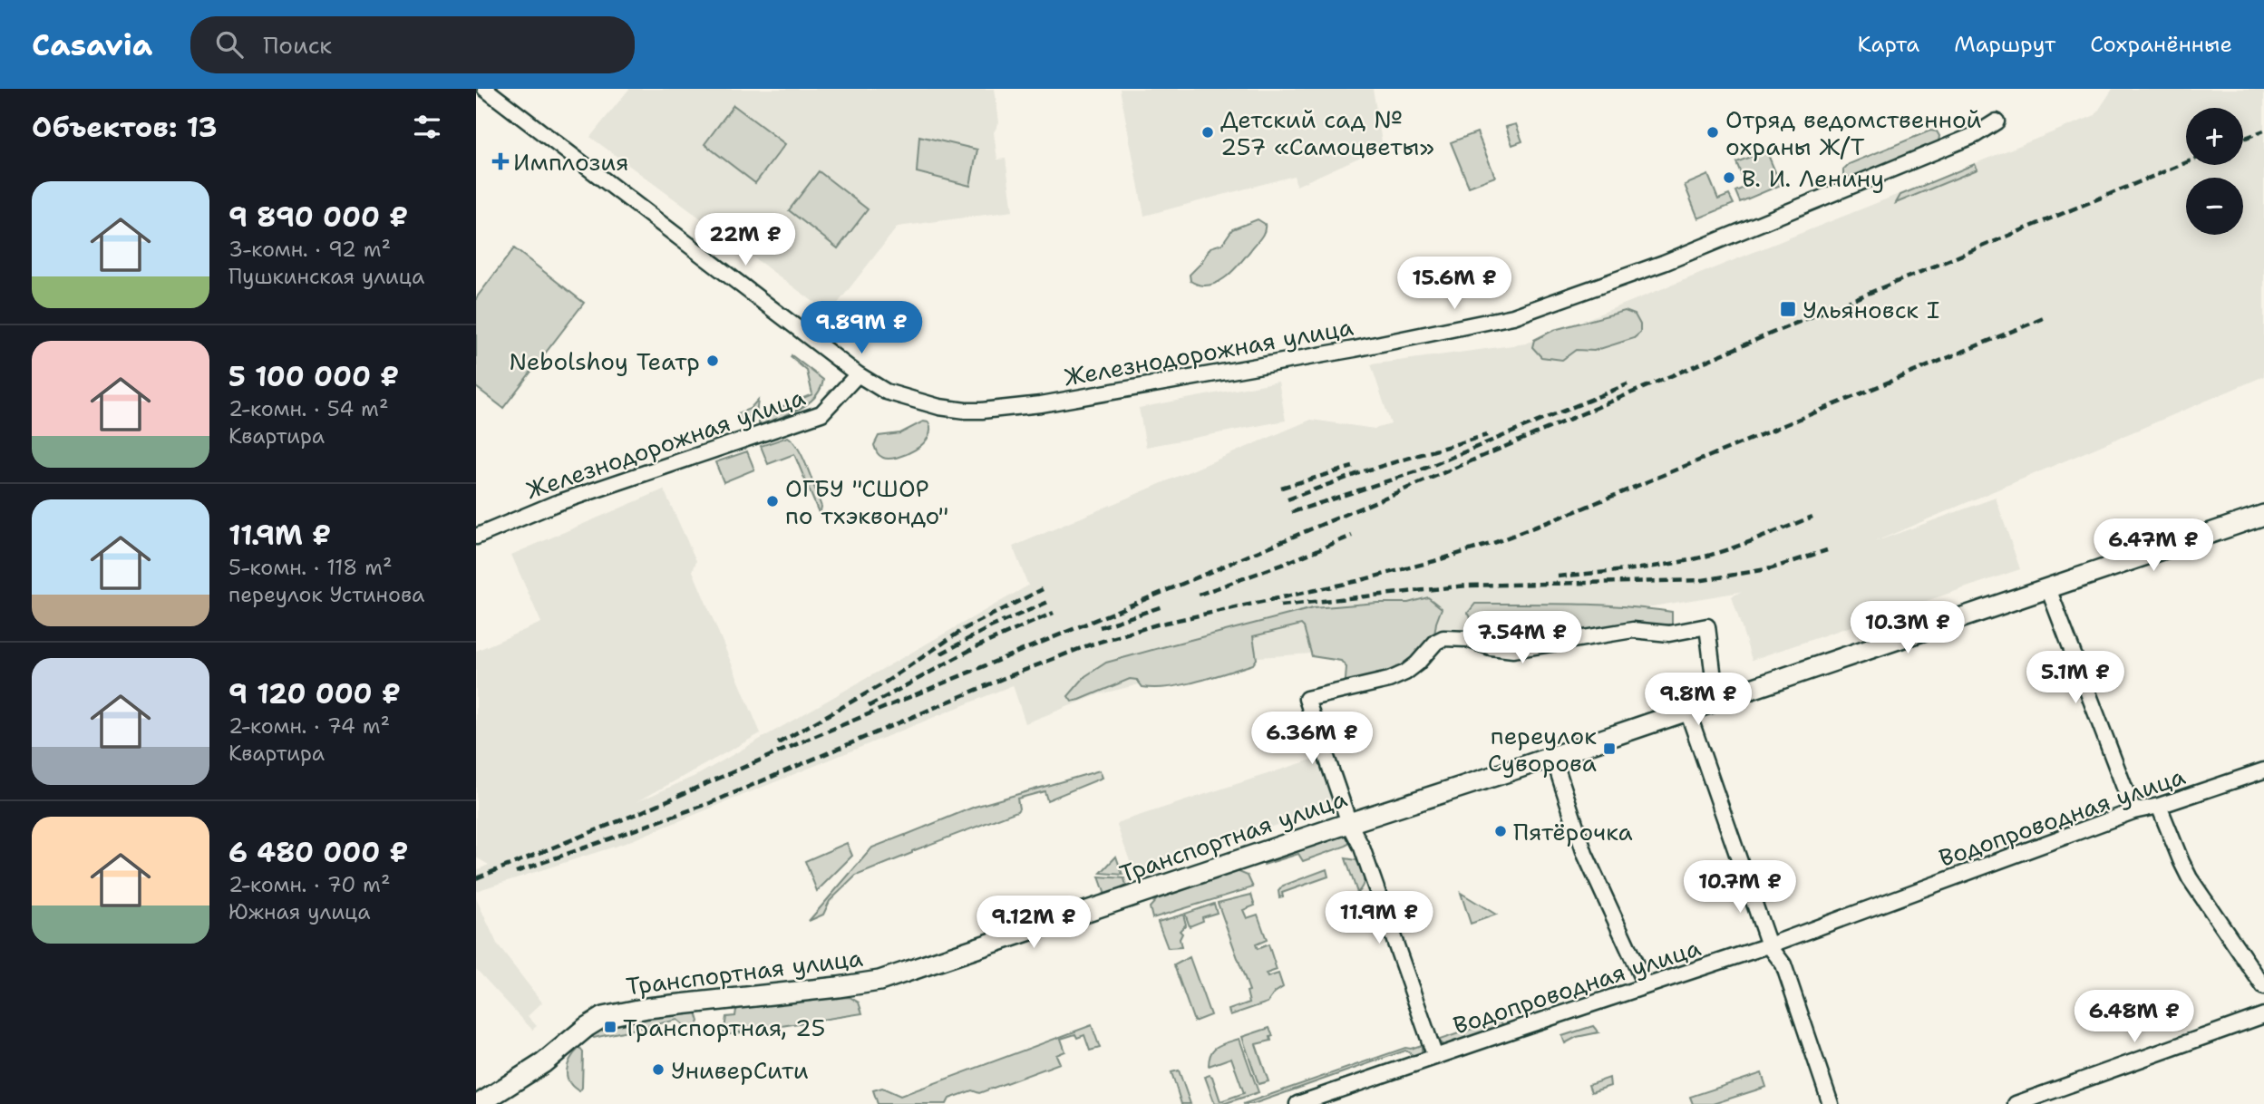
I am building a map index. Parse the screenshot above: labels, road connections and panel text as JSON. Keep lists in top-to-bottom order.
{
  "streets": {
    "street": ["Железнодорожная улица", "Водопроводная улица", "Транспортная улица"]
  },
  "places": {
    "other": [
      "Детский сад № 257 «Самоцветы»",
      "Отряд ведомственной охраны Ж/Т",
      "В. И. Ленину",
      "Nebolshoy Театр",
      "ОГБУ \"СШОР по тхэквондо\"",
      "Пятёрочка",
      "УниверСити"
    ],
    "health": ["Имплозия"],
    "transit": ["Ульяновск I", "переулок Суворова", "Транспортная, 25"]
  },
  "page": {
    "header": "Casavia",
    "search": "Поиск",
    "nav": ["Карта", "Маршрут", "Сохранённые"],
    "heading": "Объектов: 13",
    "map_buttons": ["+", "−"],
    "list": [
      {
        "name": "9 890 000 ₽",
        "note": "3-комн. · 92 m² · Пушкинская улица"
      },
      {
        "name": "5 100 000 ₽",
        "note": "2-комн. · 54 m² · Квартира"
      },
      {
        "name": "11.9M ₽",
        "note": "5-комн. · 118 m² · переулок Устинова"
      },
      {
        "name": "9 120 000 ₽",
        "note": "2-комн. · 74 m² · Квартира"
      },
      {
        "name": "6 480 000 ₽",
        "note": "2-комн. · 70 m² · Южная улица"
      }
    ],
    "price": [
      "22M ₽",
      "15.6M ₽",
      "9.89M ₽",
      "6.47M ₽",
      "10.3M ₽",
      "7.54M ₽",
      "5.1M ₽",
      "9.8M ₽",
      "6.36M ₽",
      "10.7M ₽",
      "11.9M ₽",
      "9.12M ₽",
      "6.48M ₽"
    ]
  }
}
